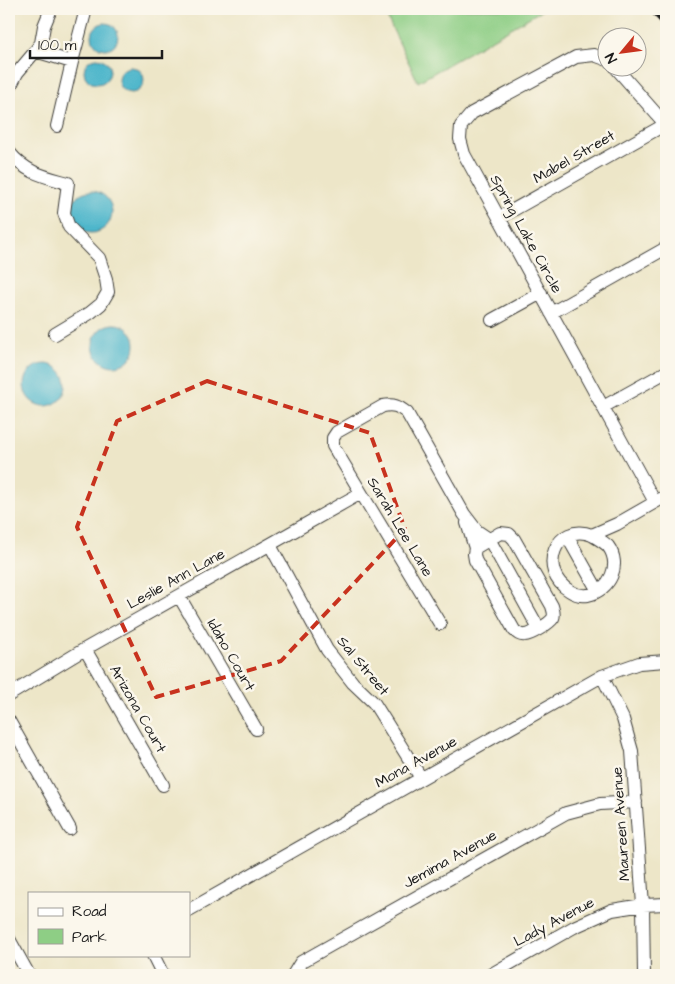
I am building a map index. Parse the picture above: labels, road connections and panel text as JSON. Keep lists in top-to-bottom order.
{
  "streets": {
    "street": [
      "Mabel Street",
      "Spring Lake Circle",
      "Sarah Lee Lane",
      "Leslie Ann Lane",
      "Idaho Court",
      "Sal Street",
      "Arizona Court",
      "Mona Avenue",
      "Maureen Avenue",
      "Jemima Avenue",
      "Lady Avenue"
    ]
  },
  "crossings": [
    ["Mabel Street", "Spring Lake Circle"],
    ["Sarah Lee Lane", "Leslie Ann Lane"],
    ["Leslie Ann Lane", "Idaho Court"],
    ["Leslie Ann Lane", "Sal Street"],
    ["Leslie Ann Lane", "Arizona Court"],
    ["Sal Street", "Mona Avenue"],
    ["Mona Avenue", "Maureen Avenue"],
    ["Maureen Avenue", "Jemima Avenue"],
    ["Maureen Avenue", "Lady Avenue"]
  ],
  "legend": ["Road", "Park"],
  "scale_bar": "100 m",
  "north": "bottom left"
}
